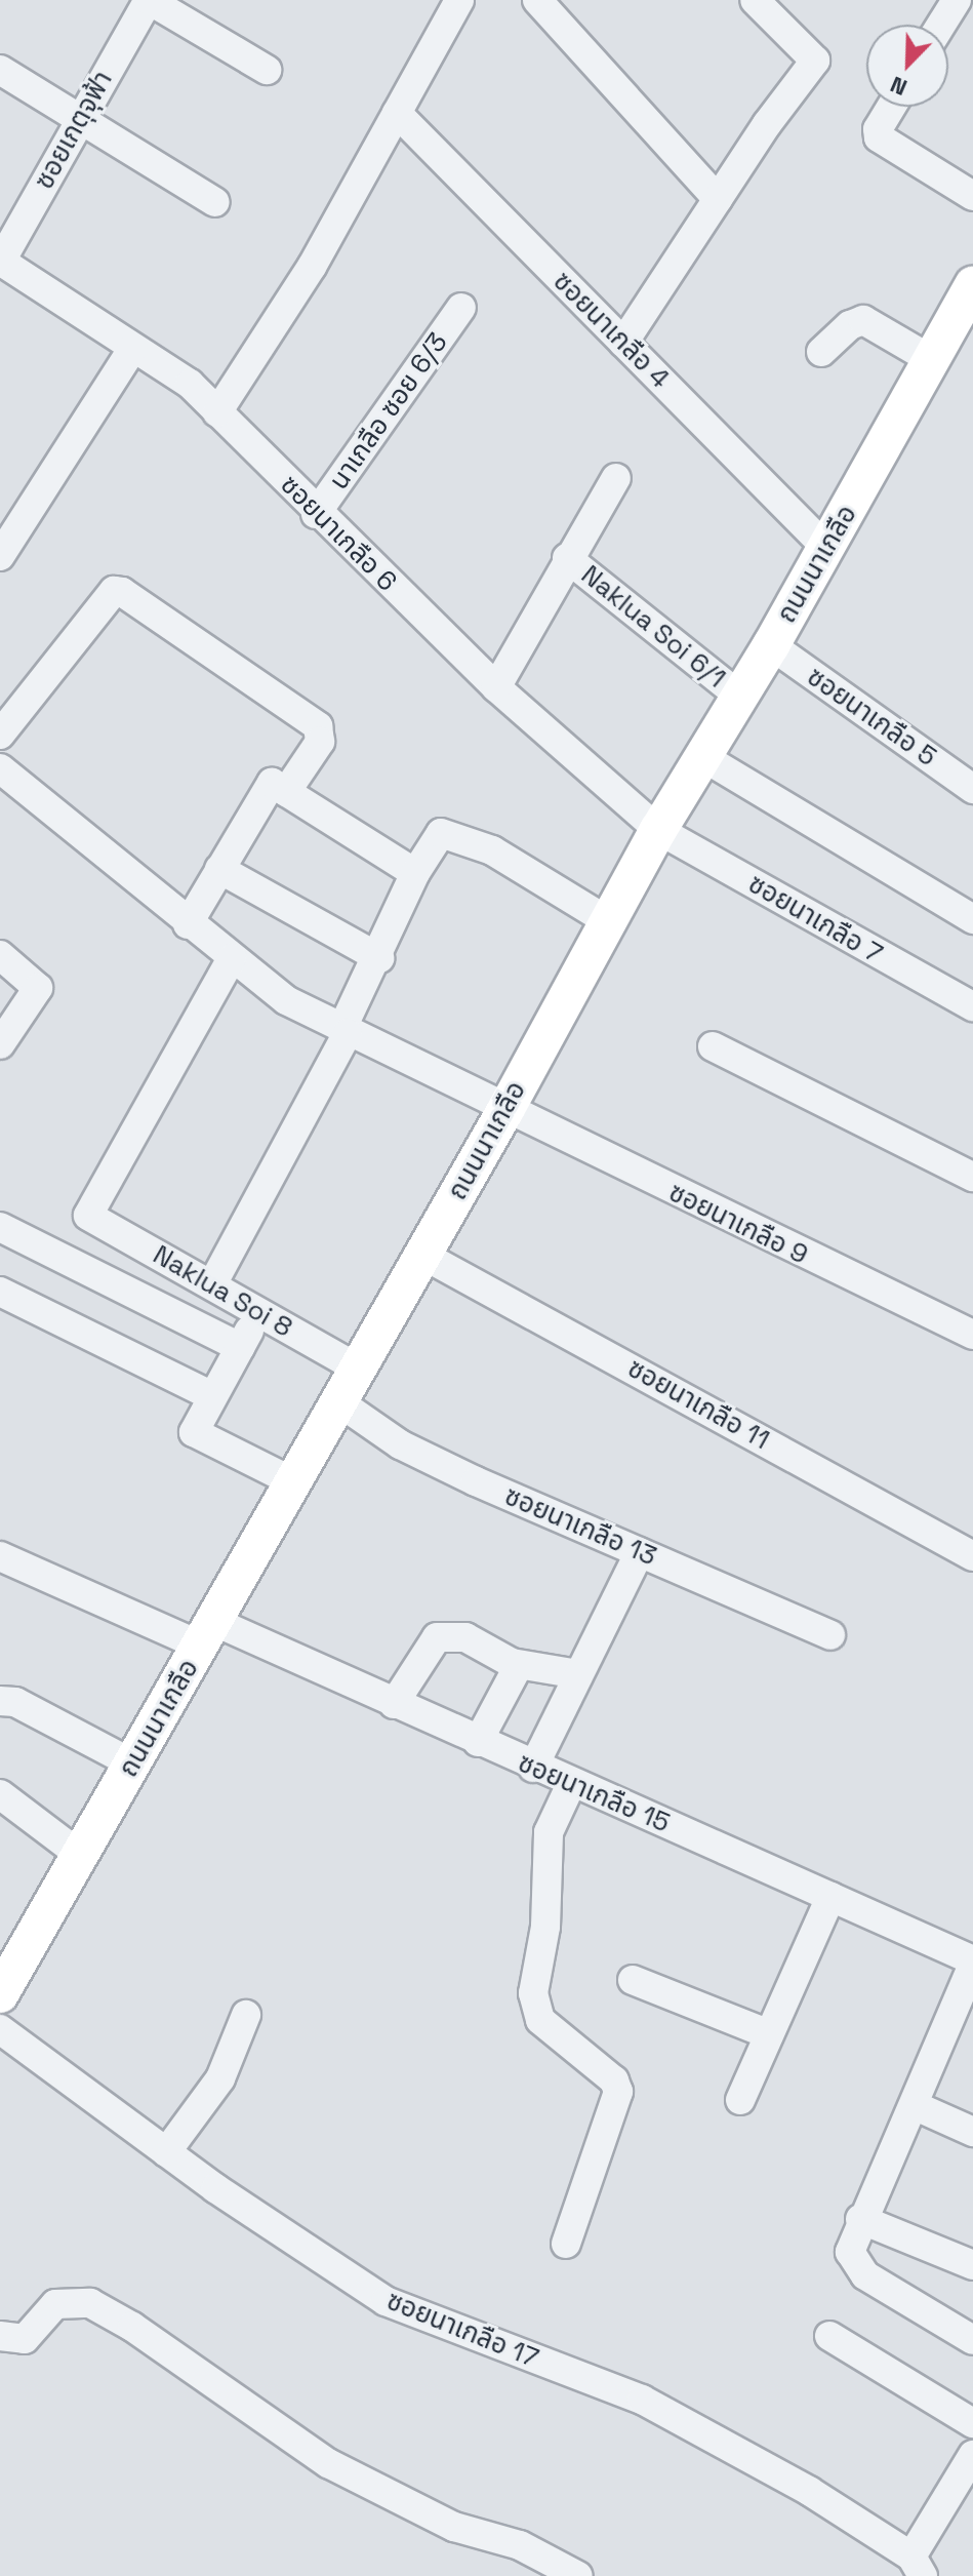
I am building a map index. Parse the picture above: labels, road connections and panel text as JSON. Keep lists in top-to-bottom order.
{
  "streets": {
    "main road": ["ถนนนาเกลือ"],
    "street": [
      "ซอยเกตุจุฟ้า",
      "ซอยนาเกลือ 4",
      "นาเกลือ ซอย 6/3",
      "ซอยนาเกลือ 6",
      "Naklua Soi 6/1",
      "ซอยนาเกลือ 5",
      "ซอยนาเกลือ 7",
      "ซอยนาเกลือ 9",
      "Naklua Soi 8",
      "ซอยนาเกลือ 11",
      "ซอยนาเกลือ 13",
      "ซอยนาเกลือ 15",
      "ซอยนาเกลือ 17"
    ]
  },
  "crossings": [
    ["ซอยเกตุจุฟ้า", "ซอยนาเกลือ 6"],
    ["ซอยนาเกลือ 4", "ถนนนาเกลือ"],
    ["นาเกลือ ซอย 6/3", "ซอยนาเกลือ 6"],
    ["ซอยนาเกลือ 6", "ถนนนาเกลือ"],
    ["ซอยนาเกลือ 6", "ซอยนาเกลือ 7"],
    ["ถนนนาเกลือ", "Naklua Soi 6/1"],
    ["ถนนนาเกลือ", "ซอยนาเกลือ 5"],
    ["ถนนนาเกลือ", "ซอยนาเกลือ 7"],
    ["ถนนนาเกลือ", "ซอยนาเกลือ 9"],
    ["ถนนนาเกลือ", "Naklua Soi 8"],
    ["ถนนนาเกลือ", "ซอยนาเกลือ 11"],
    ["ถนนนาเกลือ", "ซอยนาเกลือ 13"],
    ["ถนนนาเกลือ", "ซอยนาเกลือ 15"],
    ["ซอยนาเกลือ 9", "Naklua Soi 8"]
  ],
  "north": "bottom left"
}
